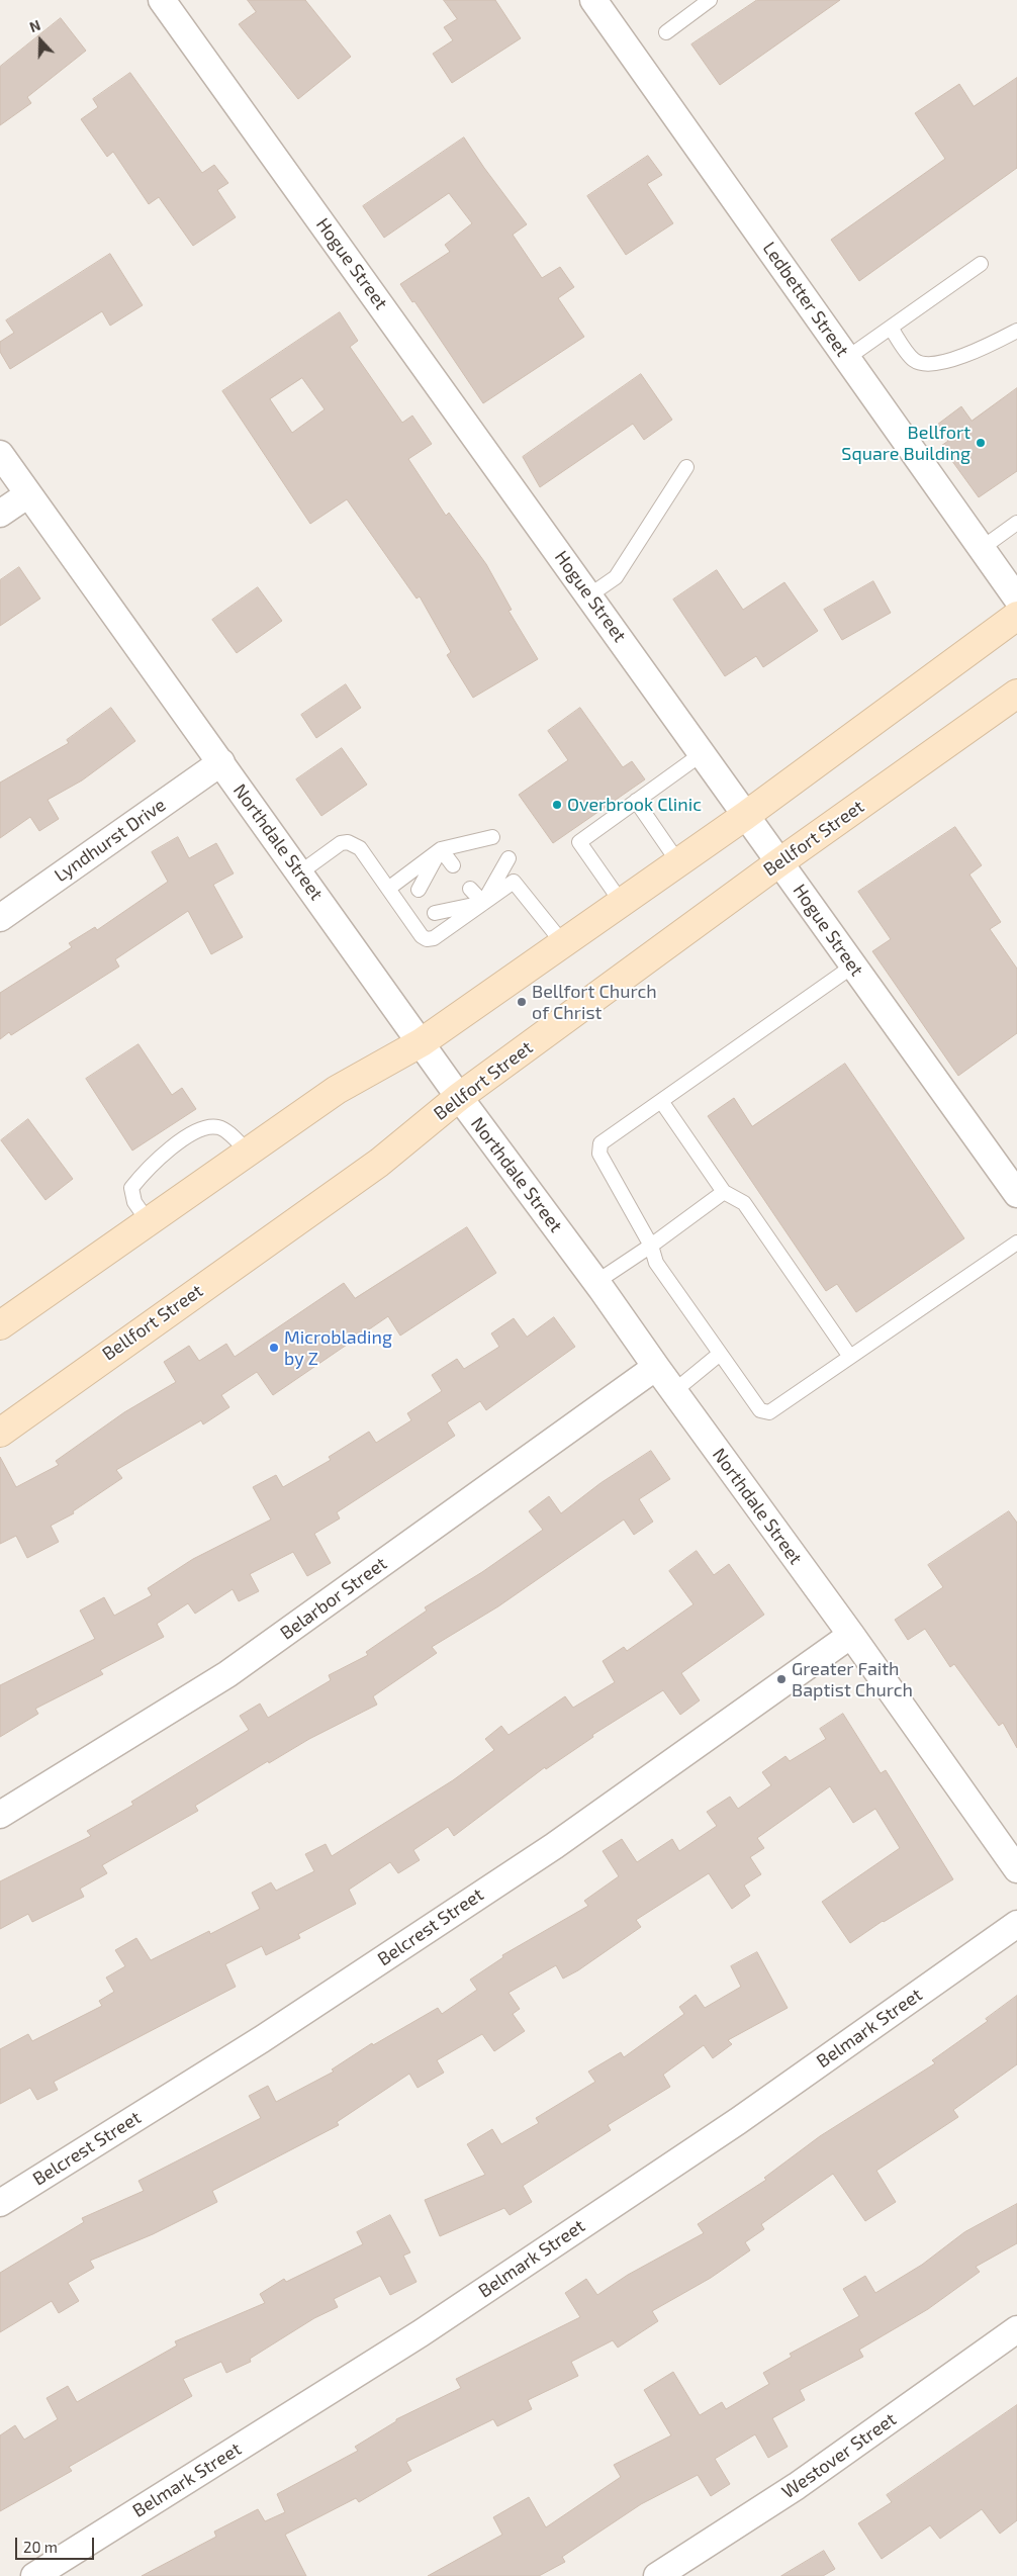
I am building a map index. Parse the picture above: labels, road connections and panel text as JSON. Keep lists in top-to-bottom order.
{
  "streets": {
    "main road": ["Bellfort Street"],
    "street": [
      "Hogue Street",
      "Ledbetter Street",
      "Lyndhurst Drive",
      "Northdale Street",
      "Belarbor Street",
      "Belcrest Street",
      "Belmark Street",
      "Westover Street"
    ]
  },
  "crossings": [
    ["Hogue Street", "Bellfort Street"],
    ["Bellfort Street", "Northdale Street"],
    ["Lyndhurst Drive", "Northdale Street"],
    ["Northdale Street", "Belarbor Street"],
    ["Northdale Street", "Belcrest Street"]
  ],
  "places": [
    "Bellfort Square Building",
    "Overbrook Clinic",
    "Bellfort Church of Christ",
    "Microblading by Z",
    "Greater Faith Baptist Church"
  ],
  "scale_bar": "20 m",
  "north": "top"
}
